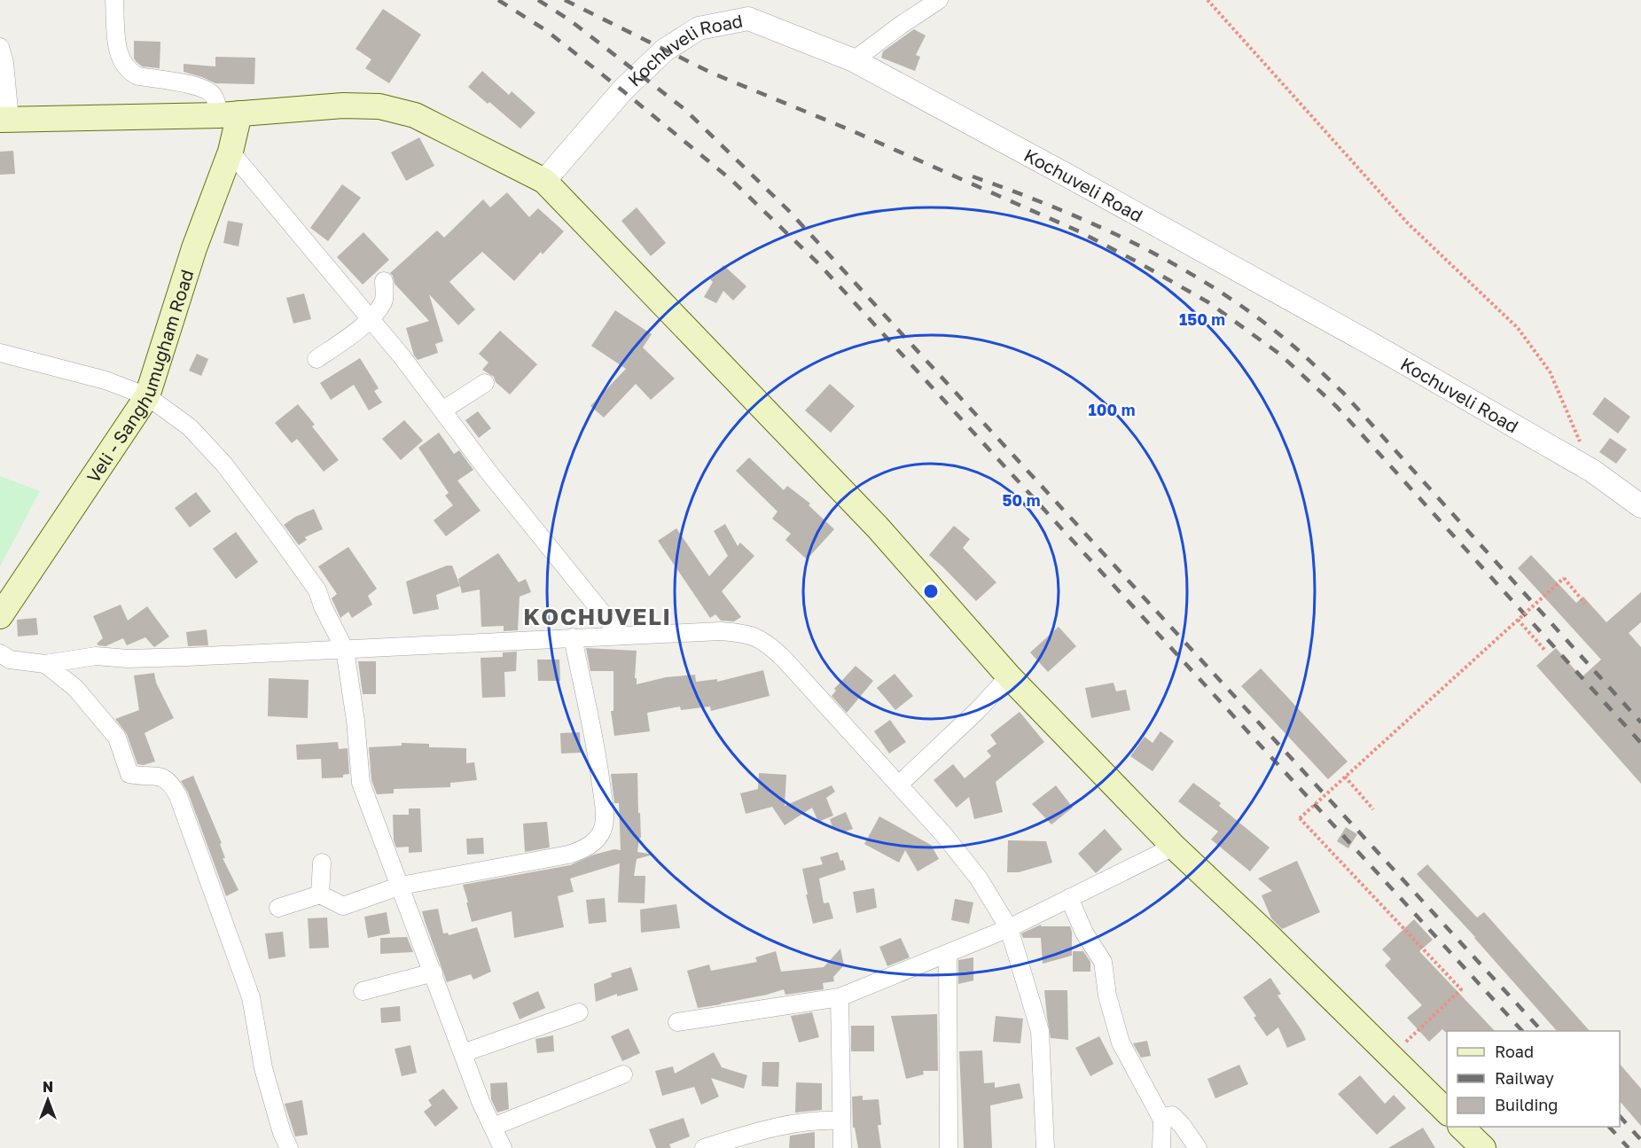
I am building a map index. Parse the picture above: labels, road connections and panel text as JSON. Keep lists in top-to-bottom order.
{
  "streets": {
    "main road": ["Veli - Sanghumugham Road"],
    "street": ["Kochuveli Road"]
  },
  "districts": ["KOCHUVELI"],
  "legend": ["Road", "Railway", "Building"],
  "north": "top",
  "rings": ["150 m", "100 m", "50 m"]
}
